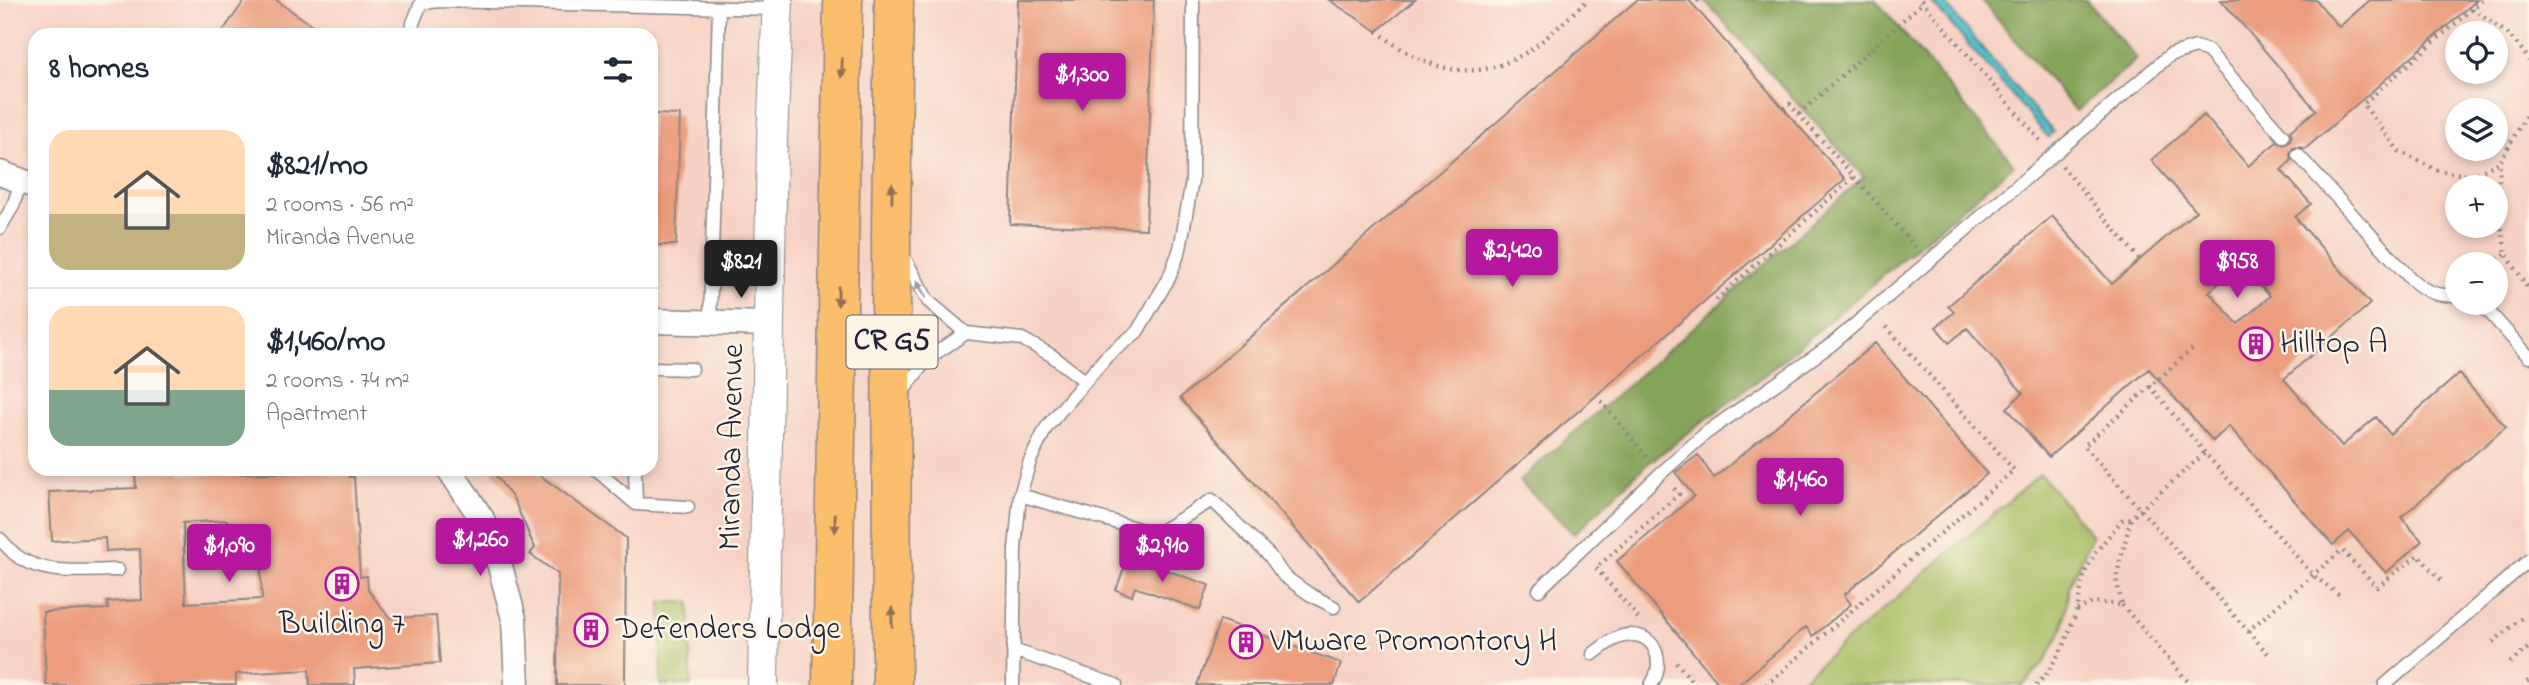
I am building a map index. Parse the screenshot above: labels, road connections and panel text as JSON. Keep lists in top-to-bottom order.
{
  "streets": {
    "highway": ["CR G5"],
    "street": ["Miranda Avenue"]
  },
  "places": {
    "building": [
      "Hilltop A",
      "Building 7",
      "Defenders Lodge",
      "VMware Promontory H"
    ]
  },
  "page": {
    "map_buttons": ["+", "−"],
    "heading": "8 homes",
    "price": [
      "$1,300",
      "$2,420",
      "$821",
      "$958",
      "$1,460",
      "$1,260",
      "$1,090",
      "$2,910"
    ],
    "list": [
      {
        "name": "$821/mo",
        "note": "2 rooms · 56 m² · Miranda Avenue"
      },
      {
        "name": "$1,460/mo",
        "note": "2 rooms · 74 m² · Apartment"
      }
    ]
  }
}
